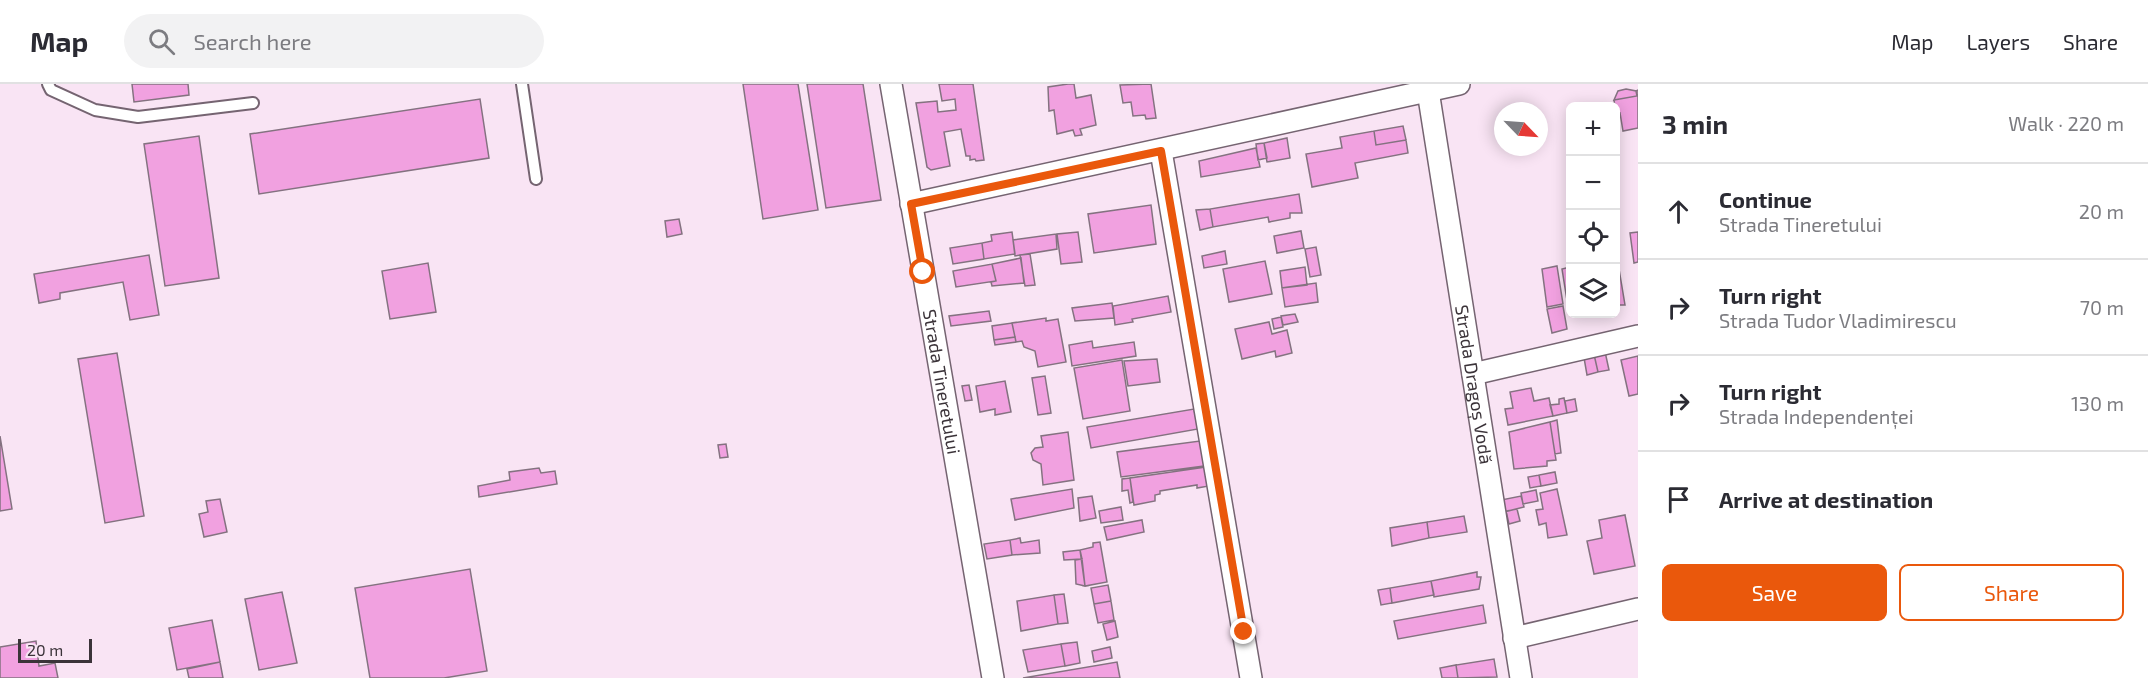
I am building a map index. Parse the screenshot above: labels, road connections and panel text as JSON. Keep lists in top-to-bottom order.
{
  "streets": {
    "street": ["Strada Tineretului", "Strada Dragoș Vodă"]
  },
  "scale_bar": "20 m",
  "north": "bottom right",
  "page": {
    "header": "Map",
    "search": "Search here",
    "nav": ["Map", "Layers", "Share"],
    "heading": ["3 min", "Walk · 220 m"],
    "map_buttons": ["+", "−"],
    "list": [
      ["Continue", "Strada Tineretului", "20 m"],
      ["Turn right", "Strada Tudor Vladimirescu", "70 m"],
      ["Turn right", "Strada Independenței", "130 m"],
      "Arrive at destination"
    ],
    "buttons": ["Save", "Share"],
    "scale": "20 m"
  }
}
